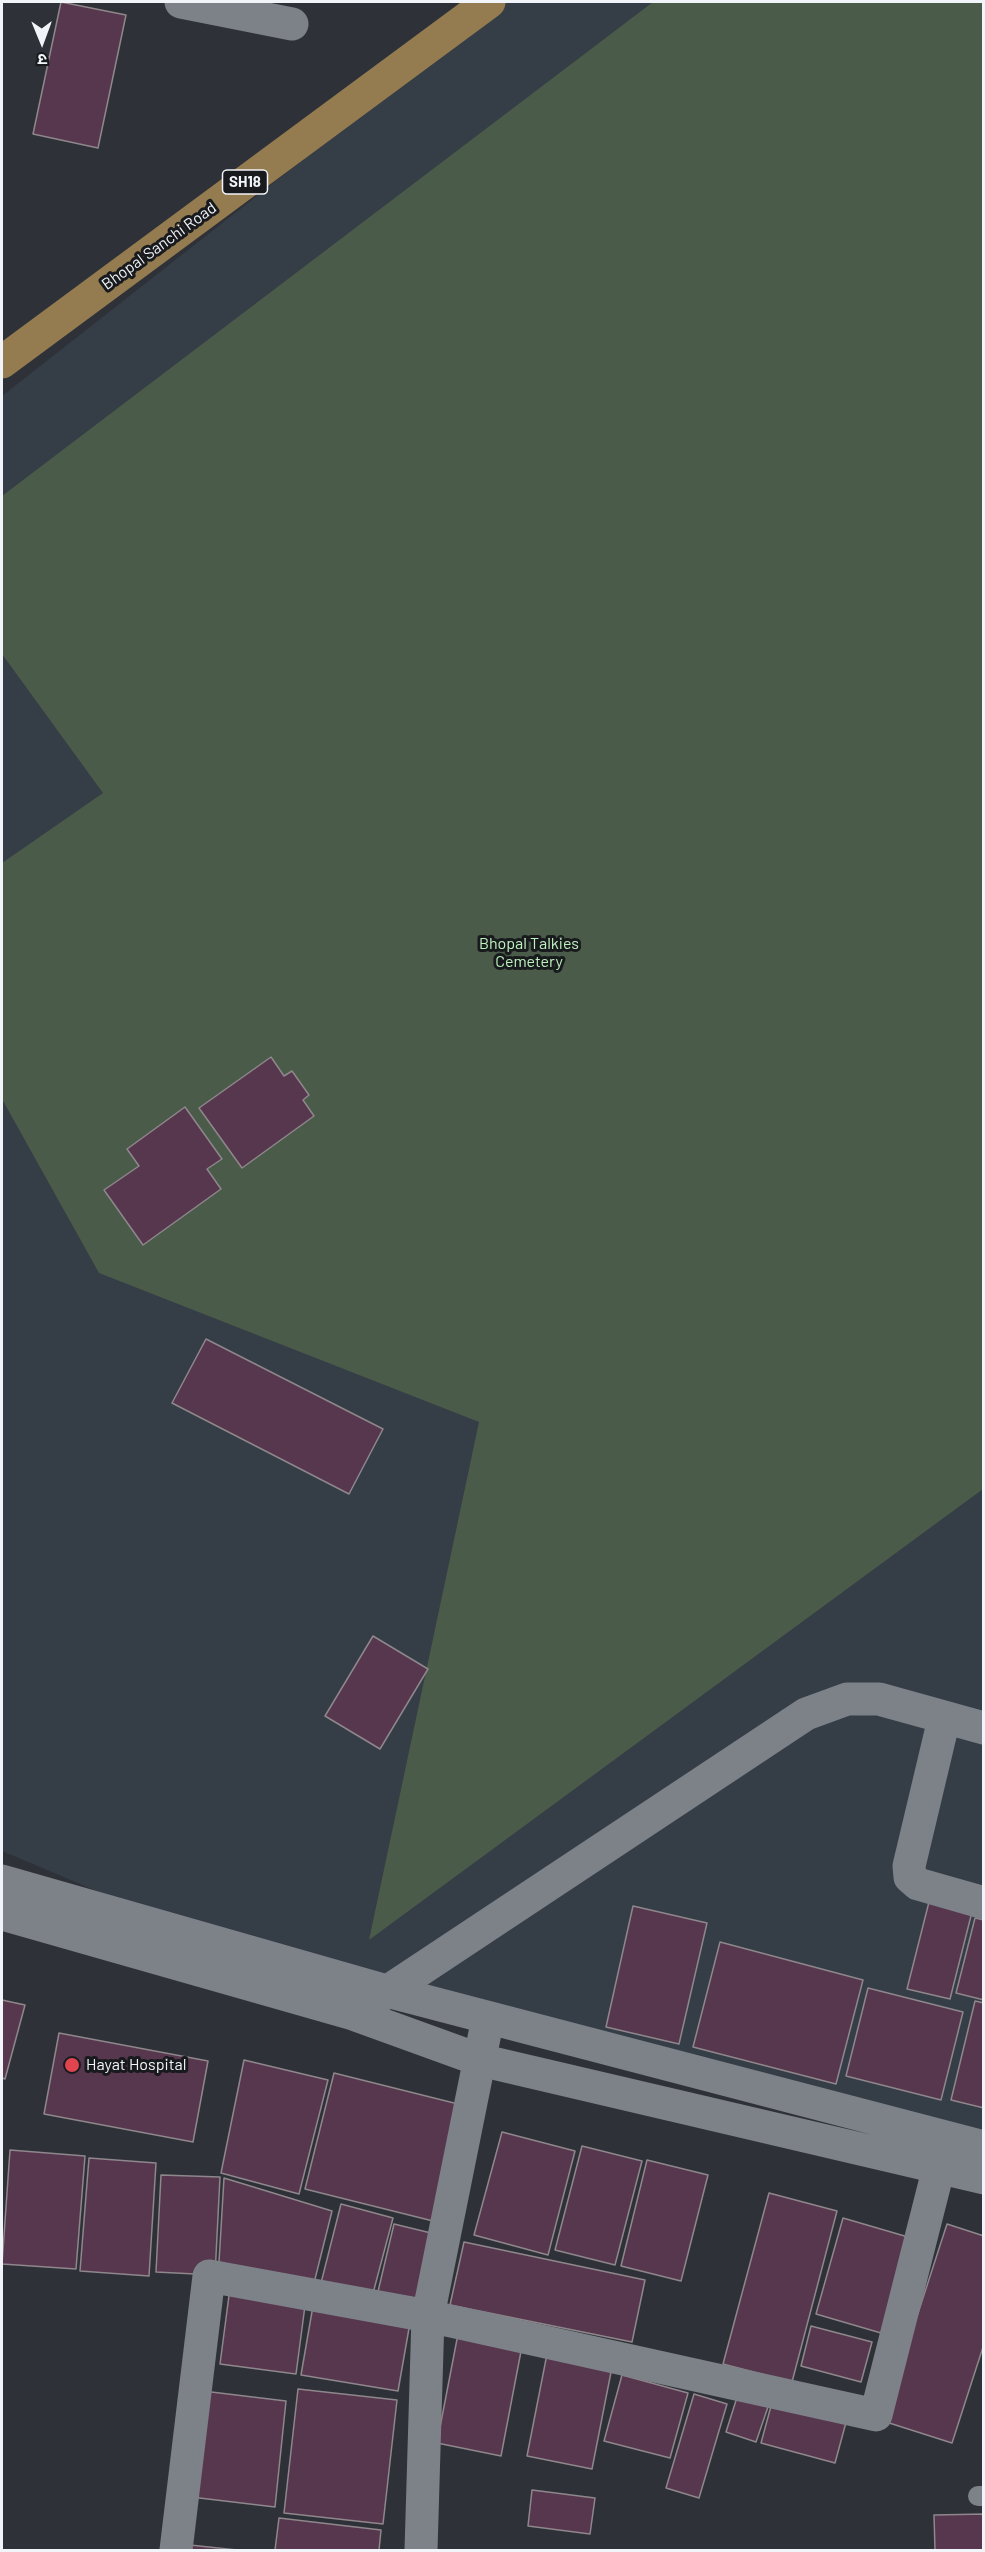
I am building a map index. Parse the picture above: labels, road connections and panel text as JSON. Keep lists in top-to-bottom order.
{
  "streets": {
    "main road": ["SH18", "Bhopal Sanchi Road"]
  },
  "parks": ["Bhopal Talkies Cemetery"],
  "places": ["Hayat Hospital"],
  "north": "bottom"
}
